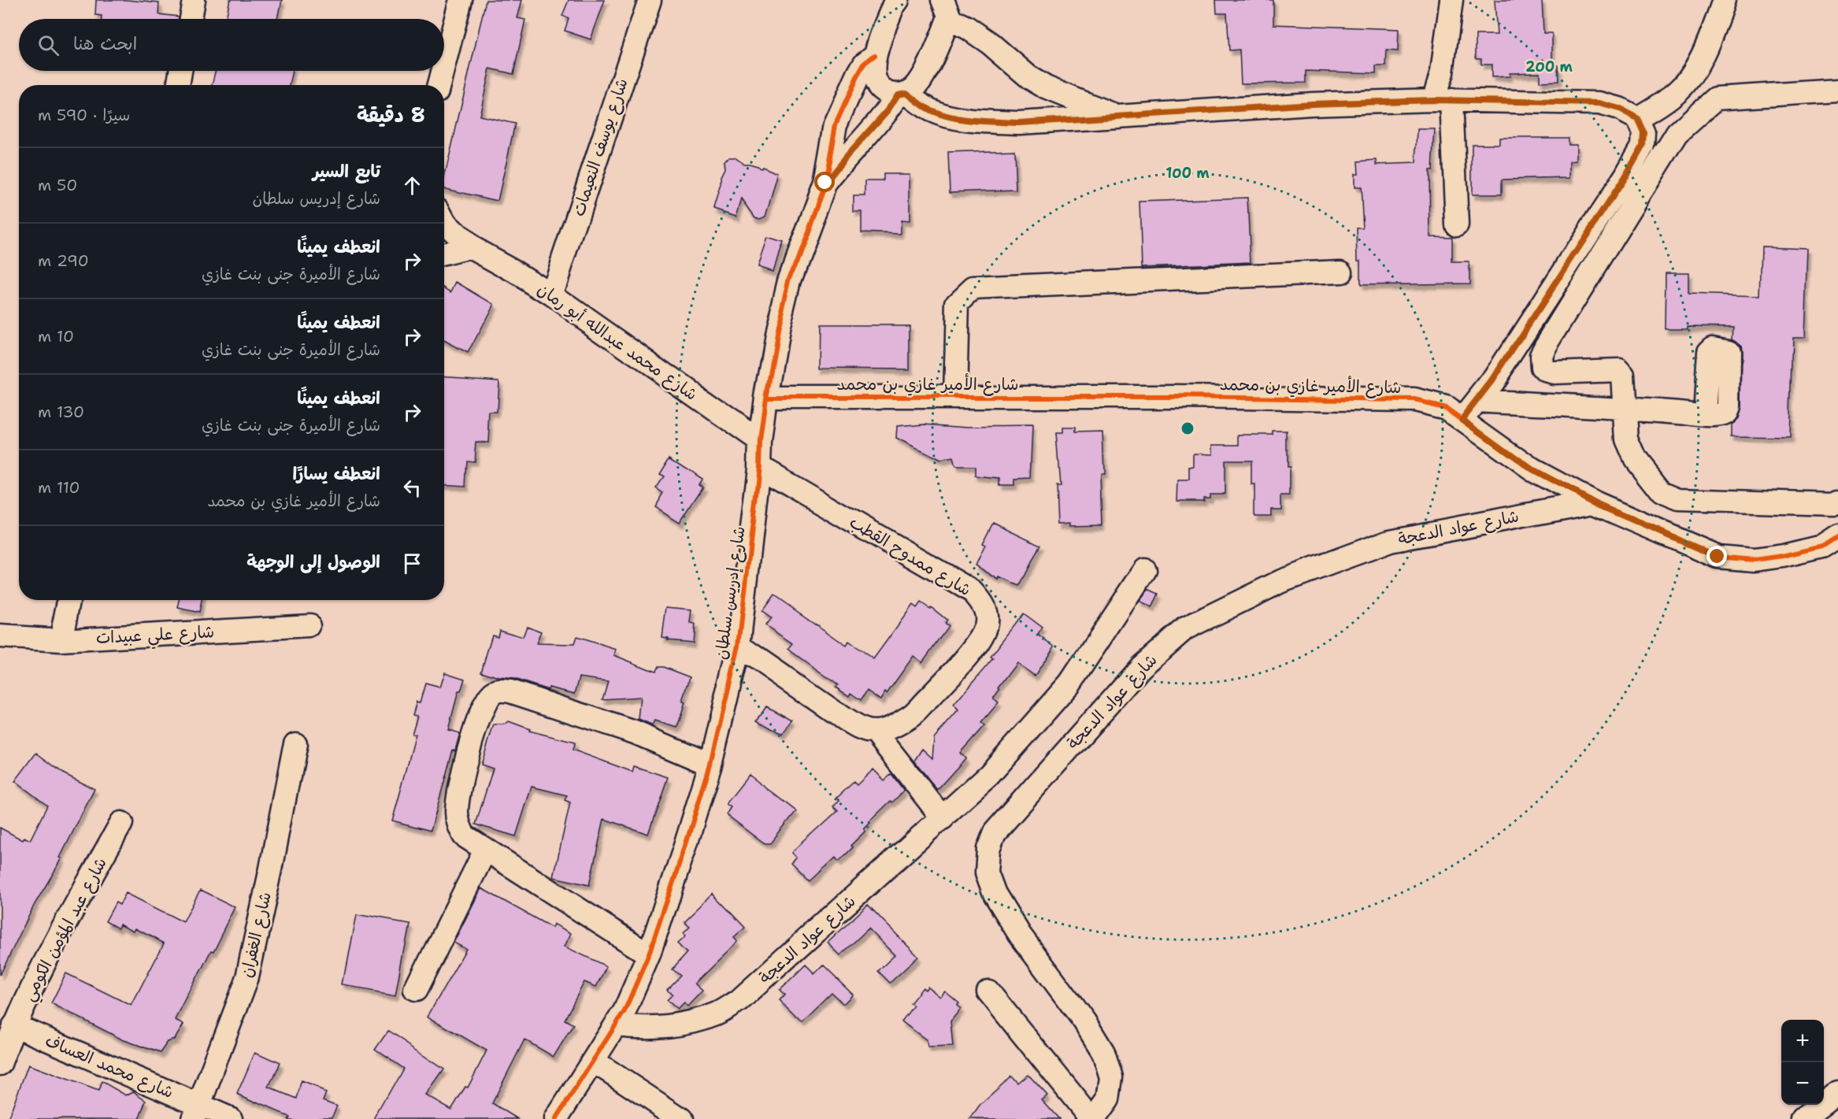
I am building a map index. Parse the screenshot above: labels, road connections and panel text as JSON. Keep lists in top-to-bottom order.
{
  "streets": {
    "street": [
      "شارع يوسف النعيمات",
      "شارع محمد عبدالله أبو رمان",
      "شارع الأمير غازي بن محمد",
      "شارع عواد الدعجة",
      "شارع ممدوح القطب",
      "شارع إدريس سلطان",
      "شارع علي عبيدات",
      "شارع عبد المؤمن الكومي",
      "شارع الغفران",
      "شارع محمد العساف"
    ]
  },
  "crossings": [
    ["شارع يوسف النعيمات", "شارع محمد عبدالله أبو رمان"],
    ["شارع محمد عبدالله أبو رمان", "شارع إدريس سلطان"],
    ["شارع الأمير غازي بن محمد", "شارع عواد الدعجة"],
    ["شارع الأمير غازي بن محمد", "شارع إدريس سلطان"],
    ["شارع عواد الدعجة", "شارع إدريس سلطان"],
    ["شارع ممدوح القطب", "شارع إدريس سلطان"],
    ["شارع عبد المؤمن الكومي", "شارع محمد العساف"],
    ["شارع الغفران", "شارع محمد العساف"]
  ],
  "page": {
    "search": "ابحث هنا",
    "heading": ["8 دقيقة", "سيرًا · 590 m"],
    "list": [
      ["تابع السير", "شارع إدريس سلطان", "50 m"],
      ["انعطف يمينًا", "شارع الأميرة جنى بنت غازي", "290 m"],
      ["انعطف يمينًا", "شارع الأميرة جنى بنت غازي", "10 m"],
      ["انعطف يمينًا", "شارع الأميرة جنى بنت غازي", "130 m"],
      ["انعطف يسارًا", "شارع الأمير غازي بن محمد", "110 m"],
      "الوصول إلى الوجهة"
    ],
    "map_buttons": ["+", "−"]
  },
  "rings": ["200 m", "100 m"]
}
